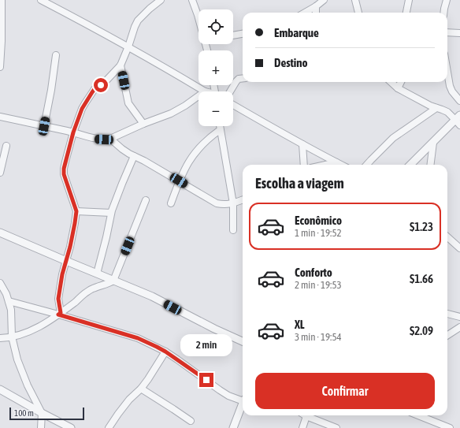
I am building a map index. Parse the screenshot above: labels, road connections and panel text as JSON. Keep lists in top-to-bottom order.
{
  "scale_bar": "100 m",
  "page": {
    "map_buttons": ["+", "−"],
    "banner": ["Embarque", "Destino"],
    "heading": "Escolha a viagem",
    "list": [
      {
        "name": "Econômico",
        "note": "1 min · 19:52",
        "value": "$1.23"
      },
      {
        "name": "Conforto",
        "note": "2 min · 19:53",
        "value": "$1.66"
      },
      {
        "name": "XL",
        "note": "3 min · 19:54",
        "value": "$2.09"
      }
    ],
    "bubble": "2 min",
    "buttons": "Confirmar",
    "scale": "100 m"
  }
}
